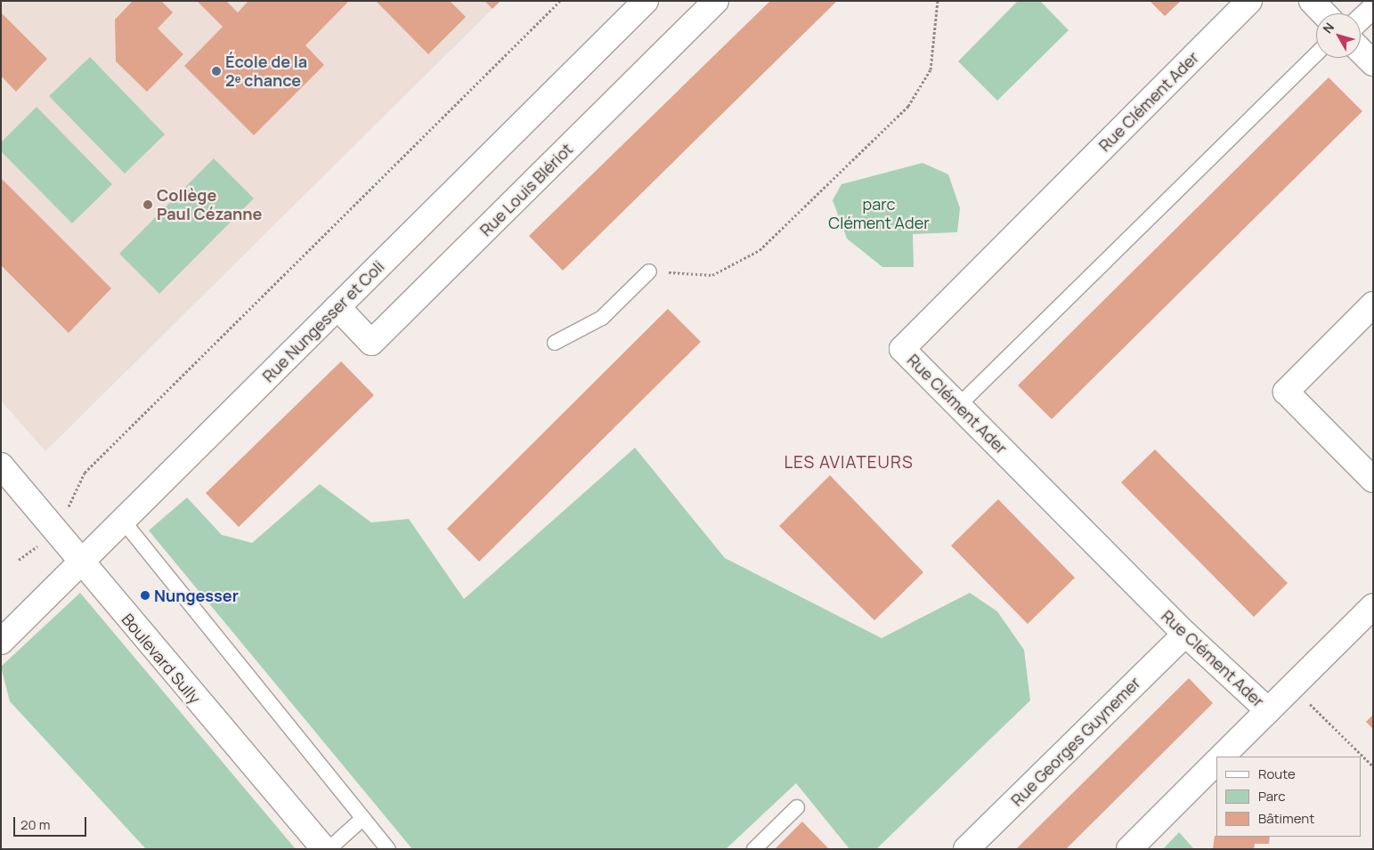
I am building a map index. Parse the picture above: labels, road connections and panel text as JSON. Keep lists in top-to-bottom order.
{
  "streets": {
    "street": [
      "Rue Clément Ader",
      "Rue Louis Blériot",
      "Rue Nungesser et Coli",
      "Boulevard Sully",
      "Rue Georges Guynemer"
    ]
  },
  "crossings": [
    ["Rue Clément Ader", "Rue Georges Guynemer"],
    ["Rue Louis Blériot", "Rue Nungesser et Coli"],
    ["Rue Nungesser et Coli", "Boulevard Sully"]
  ],
  "districts": ["LES AVIATEURS"],
  "parks": ["parc Clément Ader"],
  "places": ["École de la 2ᵉ chance", "Collège Paul Cézanne", "Nungesser"],
  "legend": ["Route", "Parc", "Bâtiment"],
  "scale_bar": "20 m",
  "north": "top left"
}
